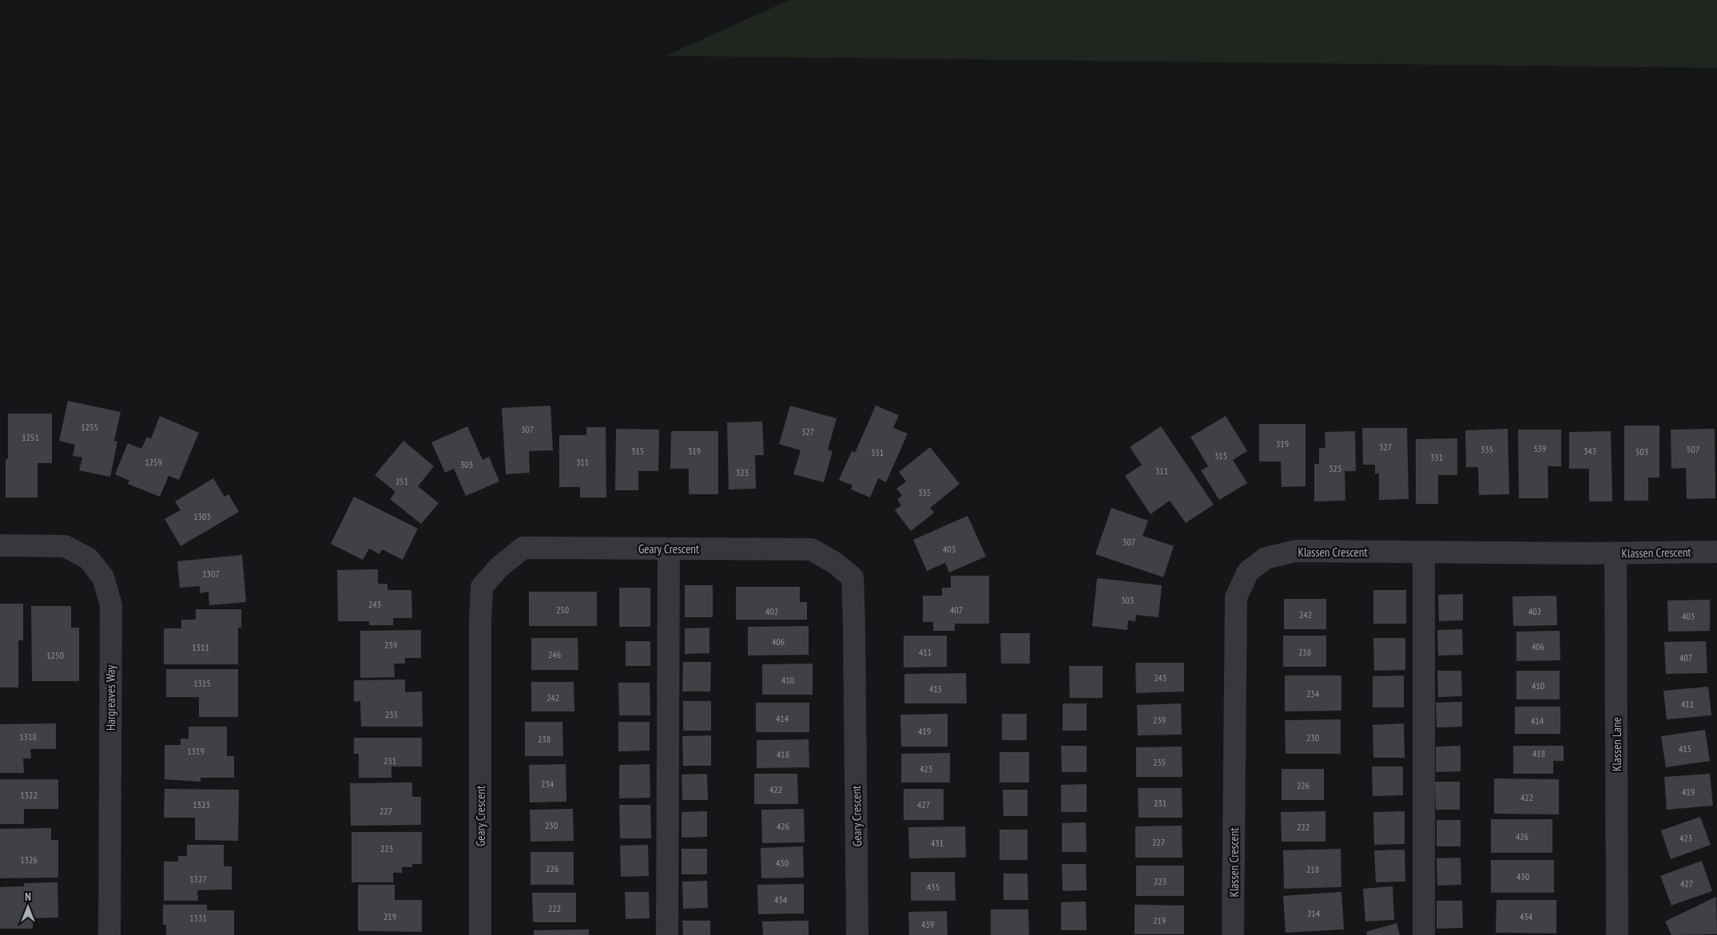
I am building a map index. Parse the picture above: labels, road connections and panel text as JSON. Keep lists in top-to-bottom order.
{
  "streets": {
    "street": [
      "Geary Crescent",
      "Klassen Crescent",
      "Hargreaves Way",
      "Klassen Lane"
    ]
  },
  "crossings": [
    ["Klassen Crescent", "Klassen Lane"]
  ],
  "house_numbers": [
    "1255",
    "307",
    "327",
    "1251",
    "319",
    "327",
    "339",
    "335",
    "507",
    "315",
    "319",
    "343",
    "503",
    "331",
    "315",
    "331",
    "1259",
    "311",
    "303",
    "323",
    "311",
    "323",
    "251",
    "335",
    "1303",
    "307",
    "403",
    "1307",
    "303",
    "243",
    "250",
    "407",
    "402",
    "402",
    "242",
    "403",
    "406",
    "239",
    "406",
    "1311",
    "411",
    "238",
    "246",
    "1250",
    "407",
    "243",
    "410",
    "1315",
    "410",
    "415",
    "234",
    "242",
    "411",
    "235",
    "414",
    "239",
    "414",
    "419",
    "1318",
    "230",
    "238",
    "415",
    "1319",
    "418",
    "418",
    "231",
    "235",
    "423",
    "234",
    "226",
    "422",
    "419",
    "1322",
    "422",
    "231",
    "1323",
    "427",
    "227",
    "230",
    "426",
    "222",
    "426",
    "423",
    "227",
    "431",
    "223",
    "1326",
    "430",
    "226",
    "218",
    "430",
    "1327",
    "223",
    "427",
    "435",
    "434",
    "222",
    "214",
    "219",
    "434",
    "1331",
    "219",
    "439"
  ],
  "north": "top"
}
